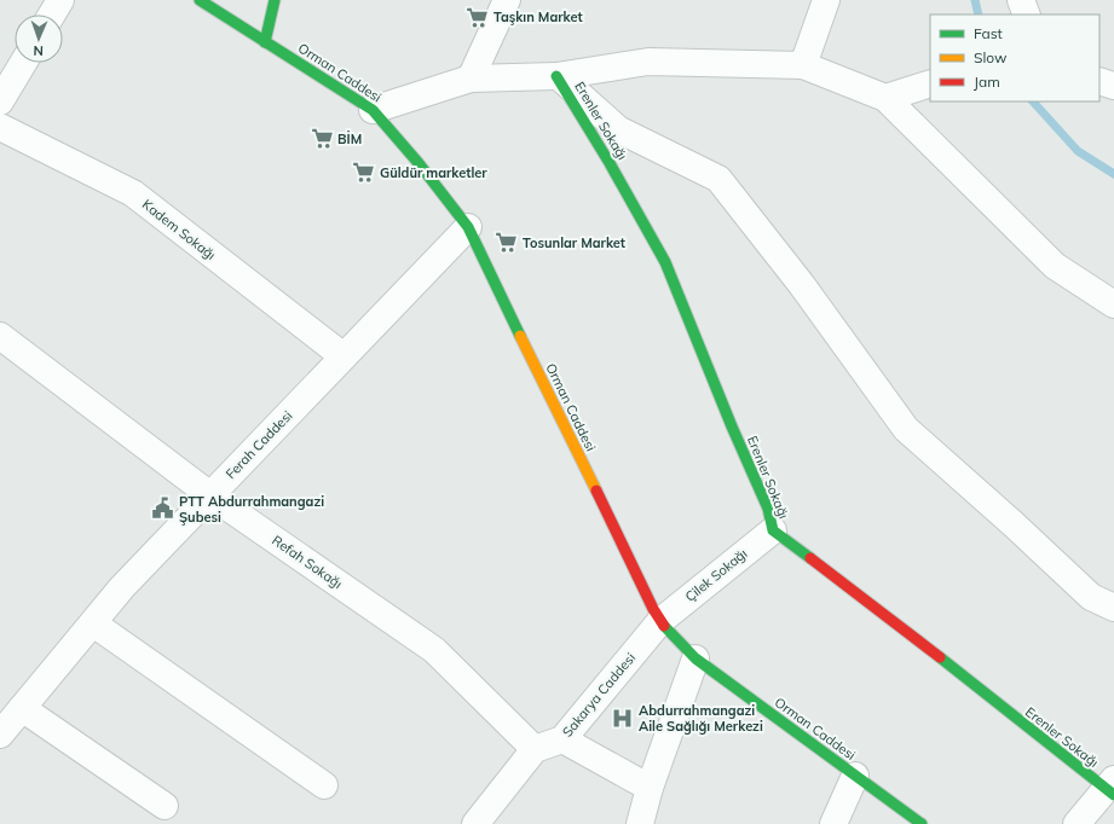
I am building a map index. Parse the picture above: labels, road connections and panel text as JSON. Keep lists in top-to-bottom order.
{
  "streets": {
    "street": [
      "Orman Caddesi",
      "Erenler Sokağı",
      "Kadem Sokağı",
      "Ferah Caddesi",
      "Refah Sokağı",
      "Çilek Sokağı",
      "Sakarya Caddesi"
    ]
  },
  "crossings": [
    ["Orman Caddesi", "Ferah Caddesi"],
    ["Orman Caddesi", "Çilek Sokağı"],
    ["Orman Caddesi", "Sakarya Caddesi"],
    ["Erenler Sokağı", "Çilek Sokağı"],
    ["Kadem Sokağı", "Ferah Caddesi"],
    ["Ferah Caddesi", "Refah Sokağı"],
    ["Refah Sokağı", "Sakarya Caddesi"],
    ["Çilek Sokağı", "Sakarya Caddesi"]
  ],
  "places": {
    "supermarket": [
      "Taşkın Market",
      "BİM",
      "Güldür marketler",
      "Tosunlar Market"
    ],
    "public building": ["PTT Abdurrahmangazi Şubesi"],
    "hospital": ["Abdurrahmangazi Aile Sağlığı Merkezi"]
  },
  "legend": ["Fast", "Slow", "Jam"],
  "north": "bottom"
}
